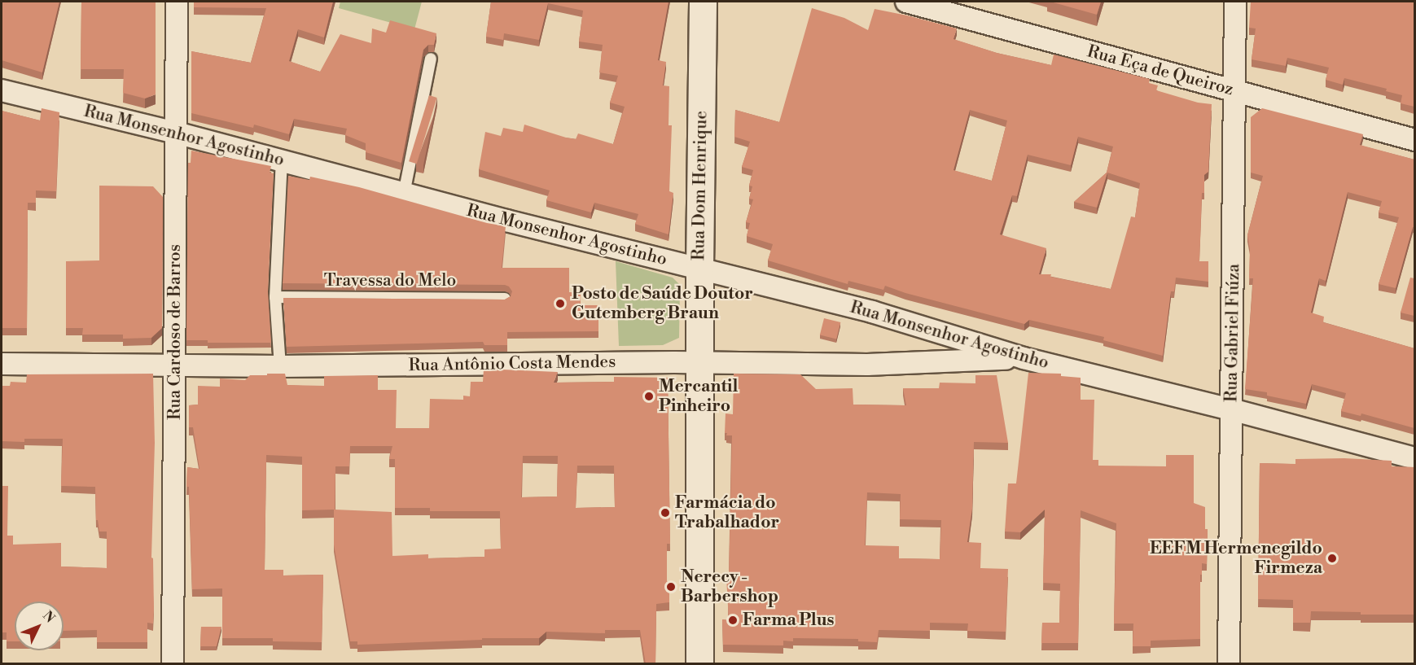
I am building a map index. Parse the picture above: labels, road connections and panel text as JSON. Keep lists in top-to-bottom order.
{
  "streets": {
    "street": [
      "Rua Eça de Queiroz",
      "Rua Monsenhor Agostinho",
      "Rua Dom Henrique",
      "Rua Cardoso de Barros",
      "Rua Gabriel Fiúza",
      "Rua Antônio Costa Mendes"
    ],
    "lane": ["Travessa do Melo"]
  },
  "crossings": [
    ["Rua Eça de Queiroz", "Rua Gabriel Fiúza"],
    ["Rua Monsenhor Agostinho", "Rua Dom Henrique"],
    ["Rua Monsenhor Agostinho", "Rua Cardoso de Barros"],
    ["Rua Monsenhor Agostinho", "Rua Gabriel Fiúza"],
    ["Rua Monsenhor Agostinho", "Rua Antônio Costa Mendes"],
    ["Rua Dom Henrique", "Rua Antônio Costa Mendes"],
    ["Rua Cardoso de Barros", "Rua Antônio Costa Mendes"]
  ],
  "places": [
    "Posto de Saúde Doutor Gutemberg Braun",
    "Mercantil Pinheiro",
    "Farmácia do Trabalhador",
    "EEFM Hermenegildo Firmeza",
    "Nerecy - Barbershop",
    "Farma Plus"
  ],
  "north": "top right"
}
